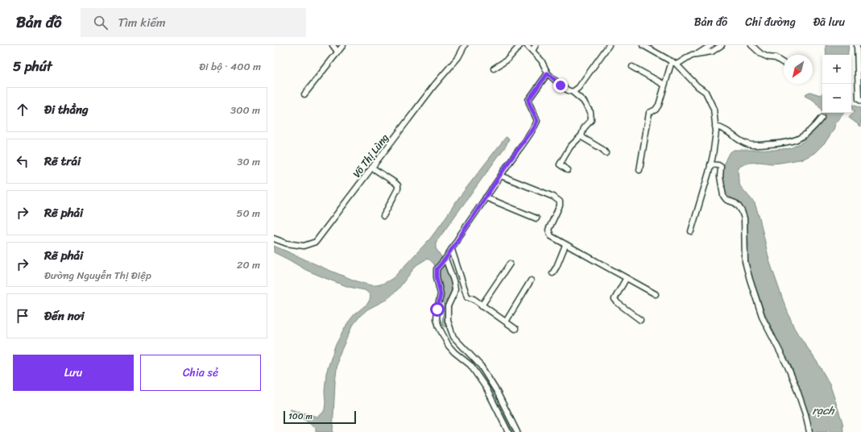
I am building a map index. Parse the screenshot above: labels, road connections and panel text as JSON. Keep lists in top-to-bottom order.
{
  "streets": {
    "street": ["Võ Thị Lùng"]
  },
  "water": ["rạch"],
  "scale_bar": "100 m",
  "north": "bottom left",
  "page": {
    "header": "Bản đồ",
    "search": "Tìm kiếm",
    "nav": ["Bản đồ", "Chỉ đường", "Đã lưu"],
    "heading": ["5 phút", "Đi bộ · 400 m"],
    "map_buttons": ["+", "−"],
    "list": [
      ["Đi thẳng", "300 m"],
      ["Rẽ trái", "30 m"],
      ["Rẽ phải", "50 m"],
      ["Rẽ phải", "Đường Nguyễn Thị Điệp", "20 m"],
      "Đến nơi"
    ],
    "buttons": ["Lưu", "Chia sẻ"],
    "scale": "100 m"
  }
}
